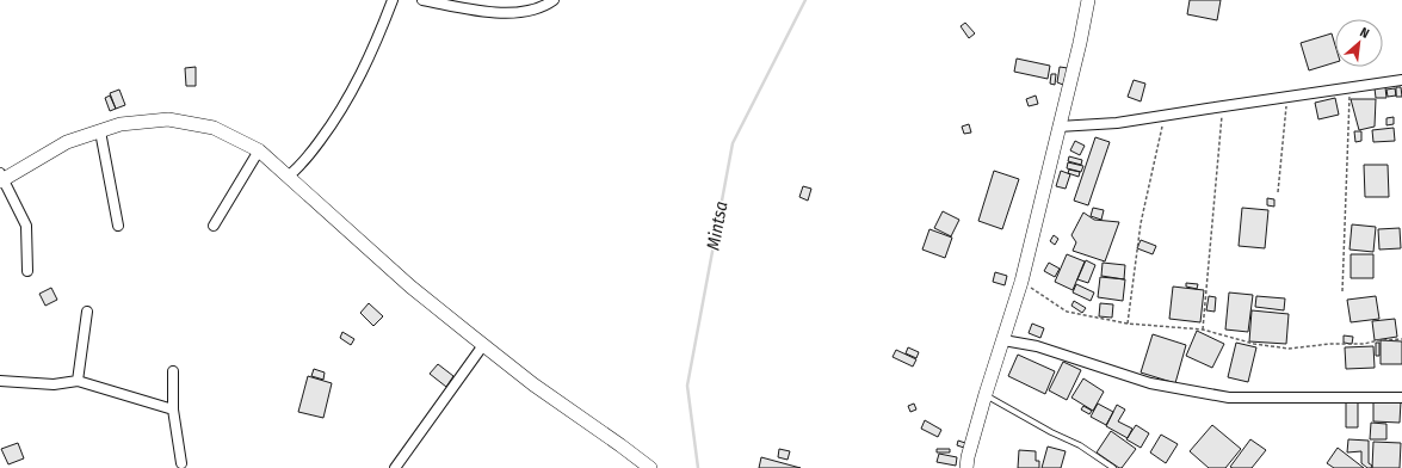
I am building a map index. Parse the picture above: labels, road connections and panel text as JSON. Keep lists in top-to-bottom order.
{
  "water": ["Mintsa"],
  "north": "top right"
}
